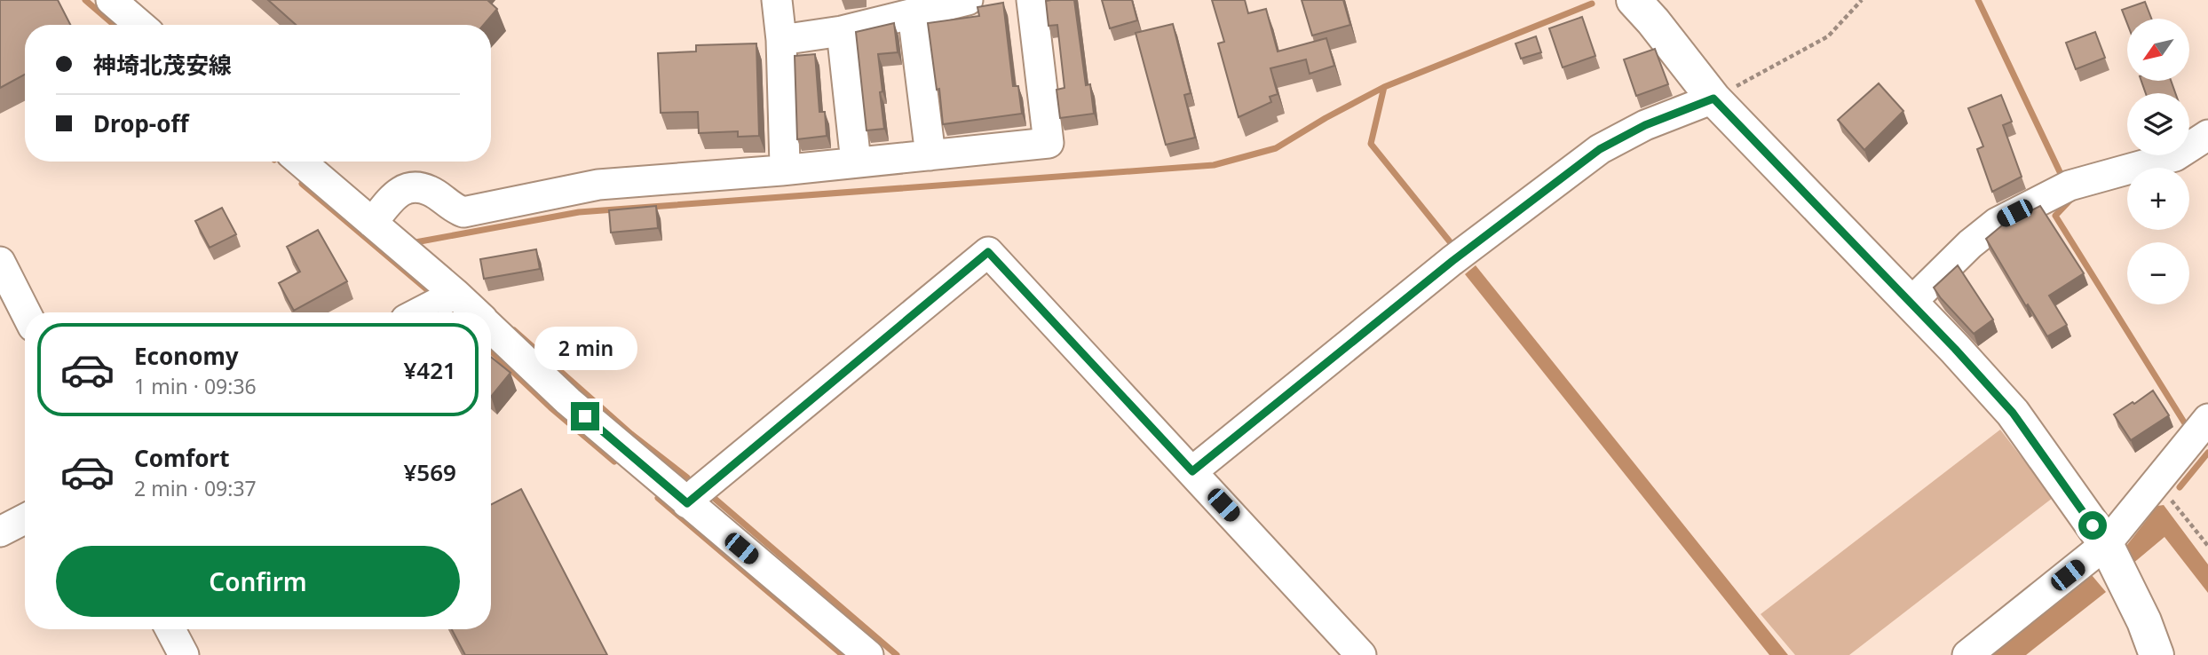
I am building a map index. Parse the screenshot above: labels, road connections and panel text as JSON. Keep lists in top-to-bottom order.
{
  "north": "bottom left",
  "page": {
    "map_buttons": ["+", "−"],
    "banner": ["神埼北茂安線", "Drop-off"],
    "list": [
      {
        "name": "Economy",
        "note": "1 min · 09:36",
        "value": "¥421"
      },
      {
        "name": "Comfort",
        "note": "2 min · 09:37",
        "value": "¥569"
      }
    ],
    "bubble": "2 min",
    "buttons": "Confirm"
  }
}
